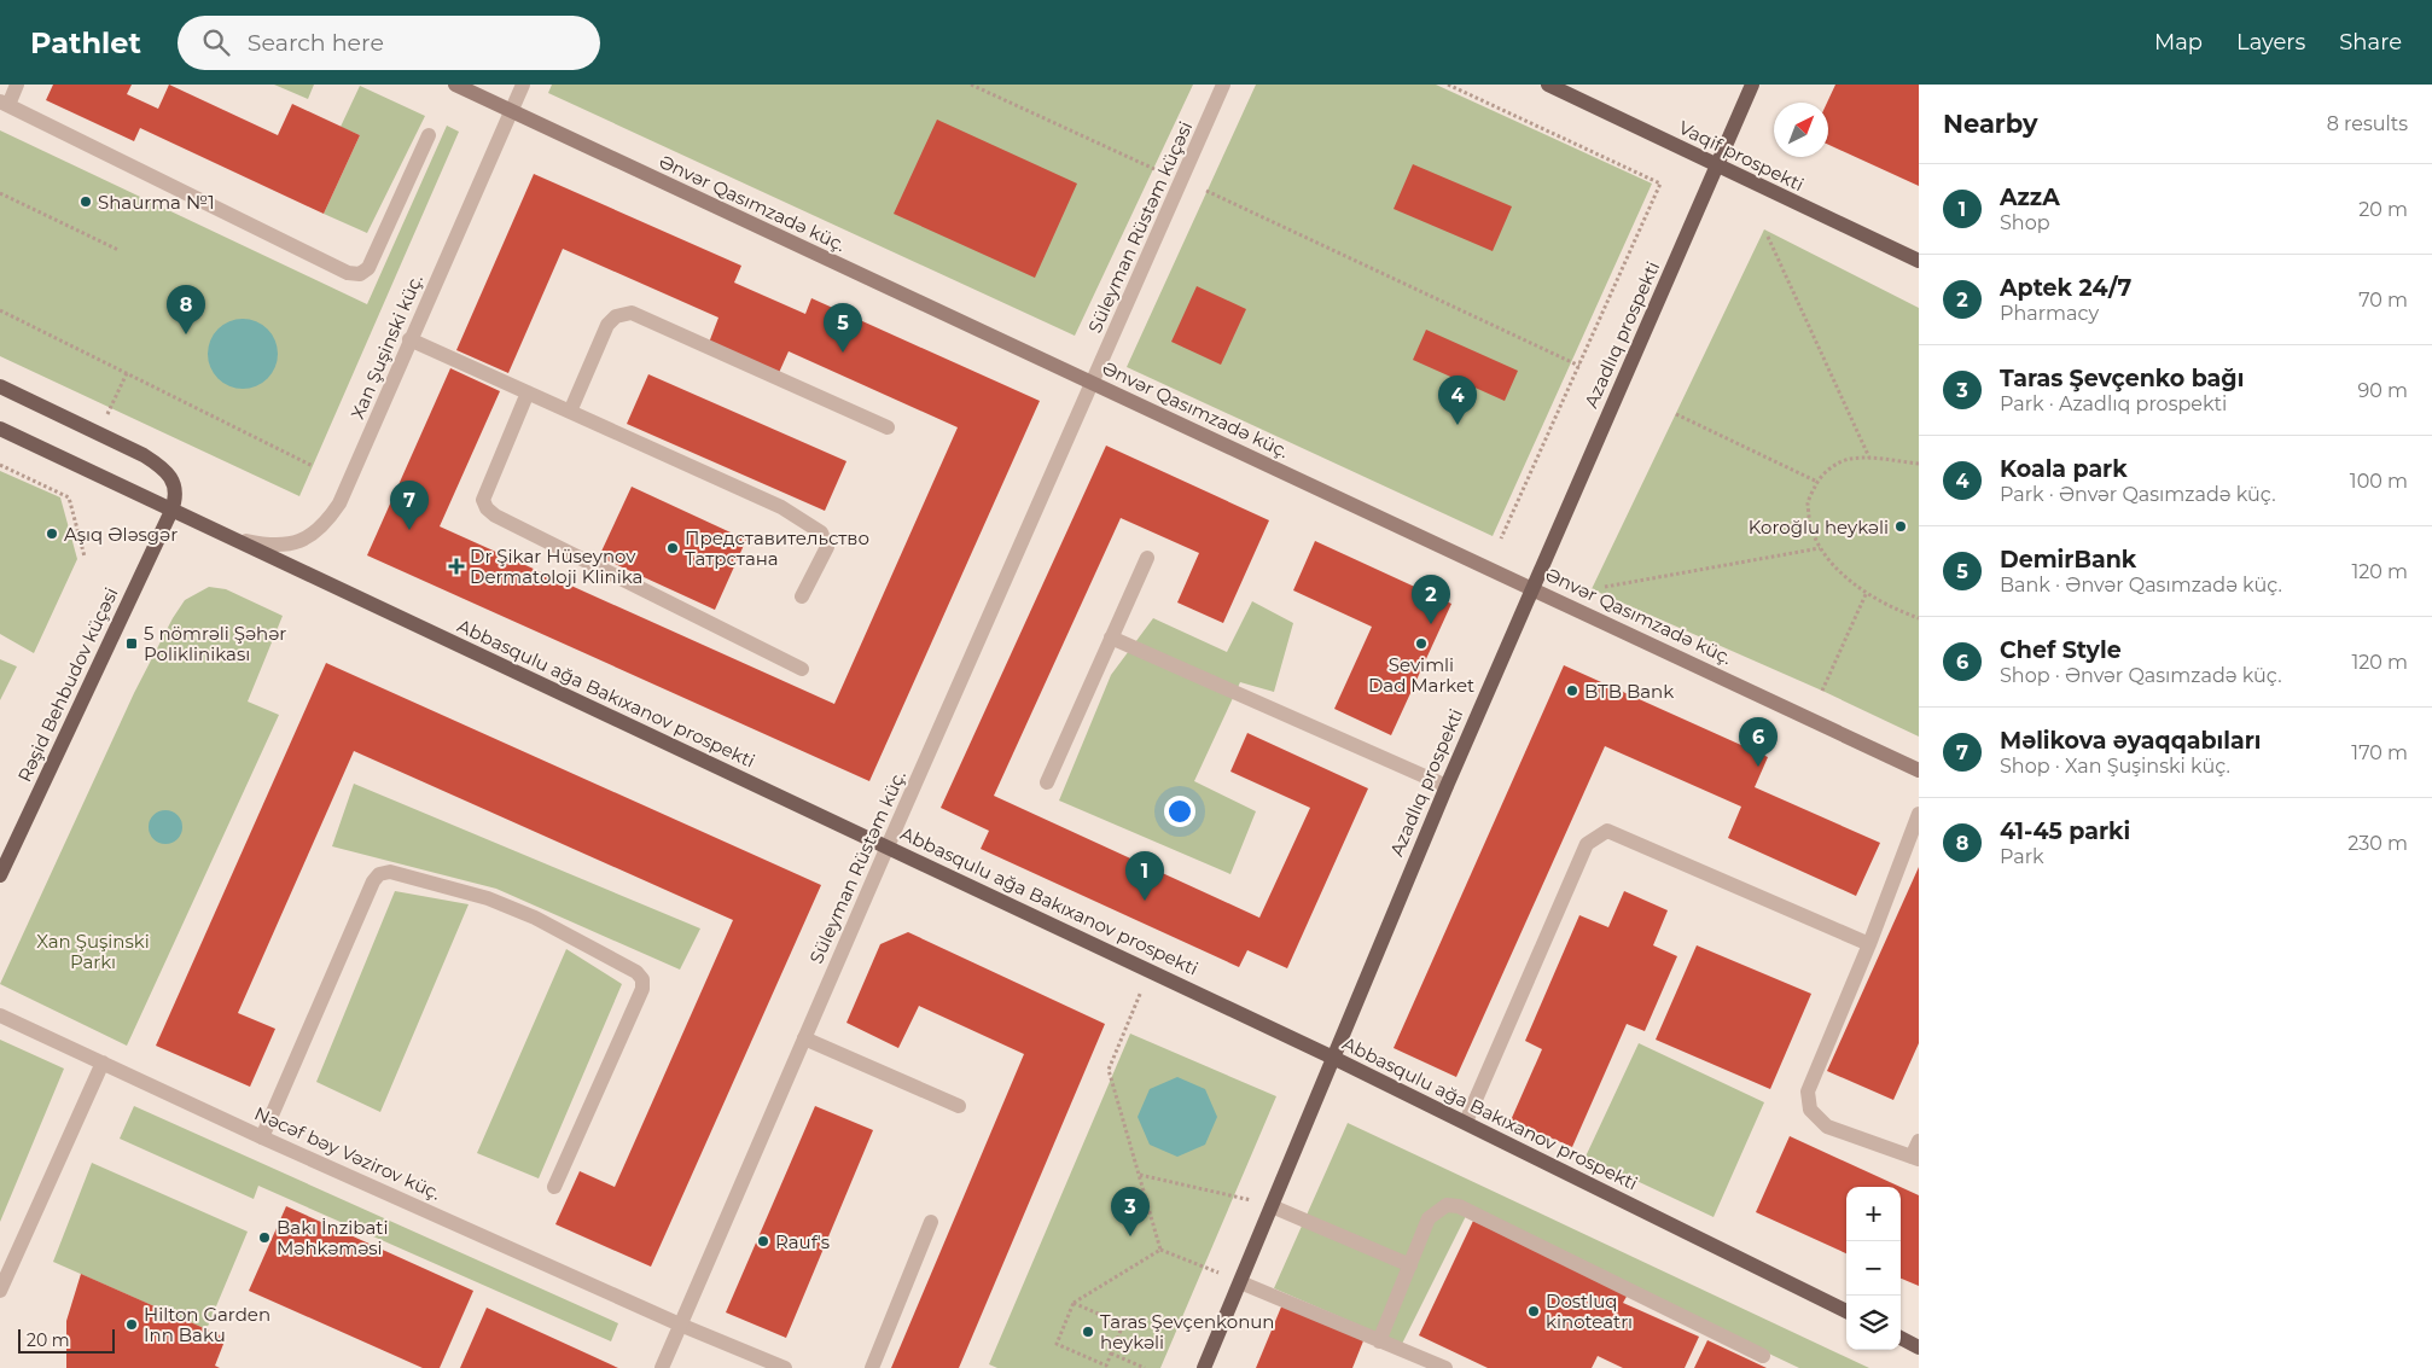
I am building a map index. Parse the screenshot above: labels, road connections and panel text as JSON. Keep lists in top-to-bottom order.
{
  "streets": {
    "main road": [
      "Vaqif prospekti",
      "Ənvər Qasımzadə küç.",
      "Azadlıq prospekti",
      "Rəşid Behbudov küçəsi",
      "Abbasqulu ağa Bakıxanov prospekti"
    ],
    "street": [
      "Süleyman Rüstəm küçəsi",
      "Xan Şuşinski küç.",
      "Süleyman Rüstəm küç.",
      "Nəcəf bəy Vəzirov küç."
    ]
  },
  "crossings": [
    ["Vaqif prospekti", "Azadlıq prospekti"],
    ["Ənvər Qasımzadə küç.", "Süleyman Rüstəm küçəsi"],
    ["Ənvər Qasımzadə küç.", "Azadlıq prospekti"],
    ["Ənvər Qasımzadə küç.", "Xan Şuşinski küç."],
    ["Ənvər Qasımzadə küç.", "Süleyman Rüstəm küç."],
    ["Süleyman Rüstəm küçəsi", "Süleyman Rüstəm küç."],
    ["Azadlıq prospekti", "Abbasqulu ağa Bakıxanov prospekti"],
    ["Xan Şuşinski küç.", "Abbasqulu ağa Bakıxanov prospekti"],
    ["Rəşid Behbudov küçəsi", "Abbasqulu ağa Bakıxanov prospekti"],
    ["Abbasqulu ağa Bakıxanov prospekti", "Süleyman Rüstəm küç."],
    ["Süleyman Rüstəm küç.", "Nəcəf bəy Vəzirov küç."]
  ],
  "parks": ["Xan Şuşinski Parkı"],
  "places": {
    "other": [
      "Shaurma №1",
      "Koroğlu heykəli",
      "Aşıq Ələsgər",
      "Представительство Татрстана",
      "Sevimli Dad Market",
      "BTB Bank",
      "Bakı İnzibati Məhkəməsi",
      "Rauf's",
      "Dostluq kinoteatrı",
      "Hilton Garden Inn Baku",
      "Taras Şevçenkonun heykəli"
    ],
    "health": ["Dr Şikar Hüseynov Dermatoloji Klinika"],
    "transit": ["5 nömrəli Şəhər Poliklinikası"]
  },
  "scale_bar": "20 m",
  "north": "top right",
  "page": {
    "header": "Pathlet",
    "search": "Search here",
    "nav": ["Map", "Layers", "Share"],
    "heading": ["Nearby", "8 results"],
    "list": [
      {
        "mark": "1",
        "name": "AzzA",
        "note": "Shop",
        "value": "20 m"
      },
      {
        "mark": "2",
        "name": "Aptek 24/7",
        "note": "Pharmacy",
        "value": "70 m"
      },
      {
        "mark": "3",
        "name": "Taras Şevçenko bağı",
        "note": "Park · Azadlıq prospekti",
        "value": "90 m"
      },
      {
        "mark": "4",
        "name": "Koala park",
        "note": "Park · Ənvər Qasımzadə küç.",
        "value": "100 m"
      },
      {
        "mark": "5",
        "name": "DemirBank",
        "note": "Bank · Ənvər Qasımzadə küç.",
        "value": "120 m"
      },
      {
        "mark": "6",
        "name": "Chef Style",
        "note": "Shop · Ənvər Qasımzadə küç.",
        "value": "120 m"
      },
      {
        "mark": "7",
        "name": "Mәlikova әyaqqabıları",
        "note": "Shop · Xan Şuşinski küç.",
        "value": "170 m"
      },
      {
        "mark": "8",
        "name": "41-45 parki",
        "note": "Park",
        "value": "230 m"
      }
    ],
    "pins": [
      "8",
      "5",
      "4",
      "7",
      "2",
      "6",
      "1",
      "3"
    ],
    "map_buttons": ["+", "−"],
    "scale": "20 m"
  }
}
